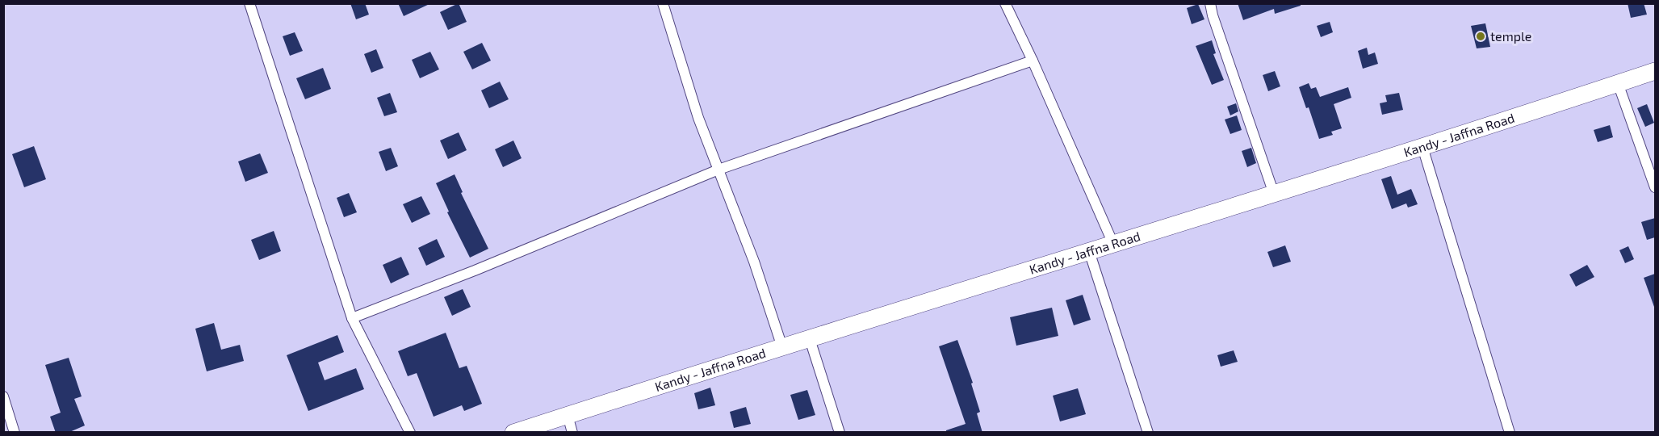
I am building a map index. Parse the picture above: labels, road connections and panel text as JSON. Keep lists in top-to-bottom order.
{
  "streets": {
    "highway": ["Kandy - Jaffna Road"]
  },
  "places": ["temple"]
}
